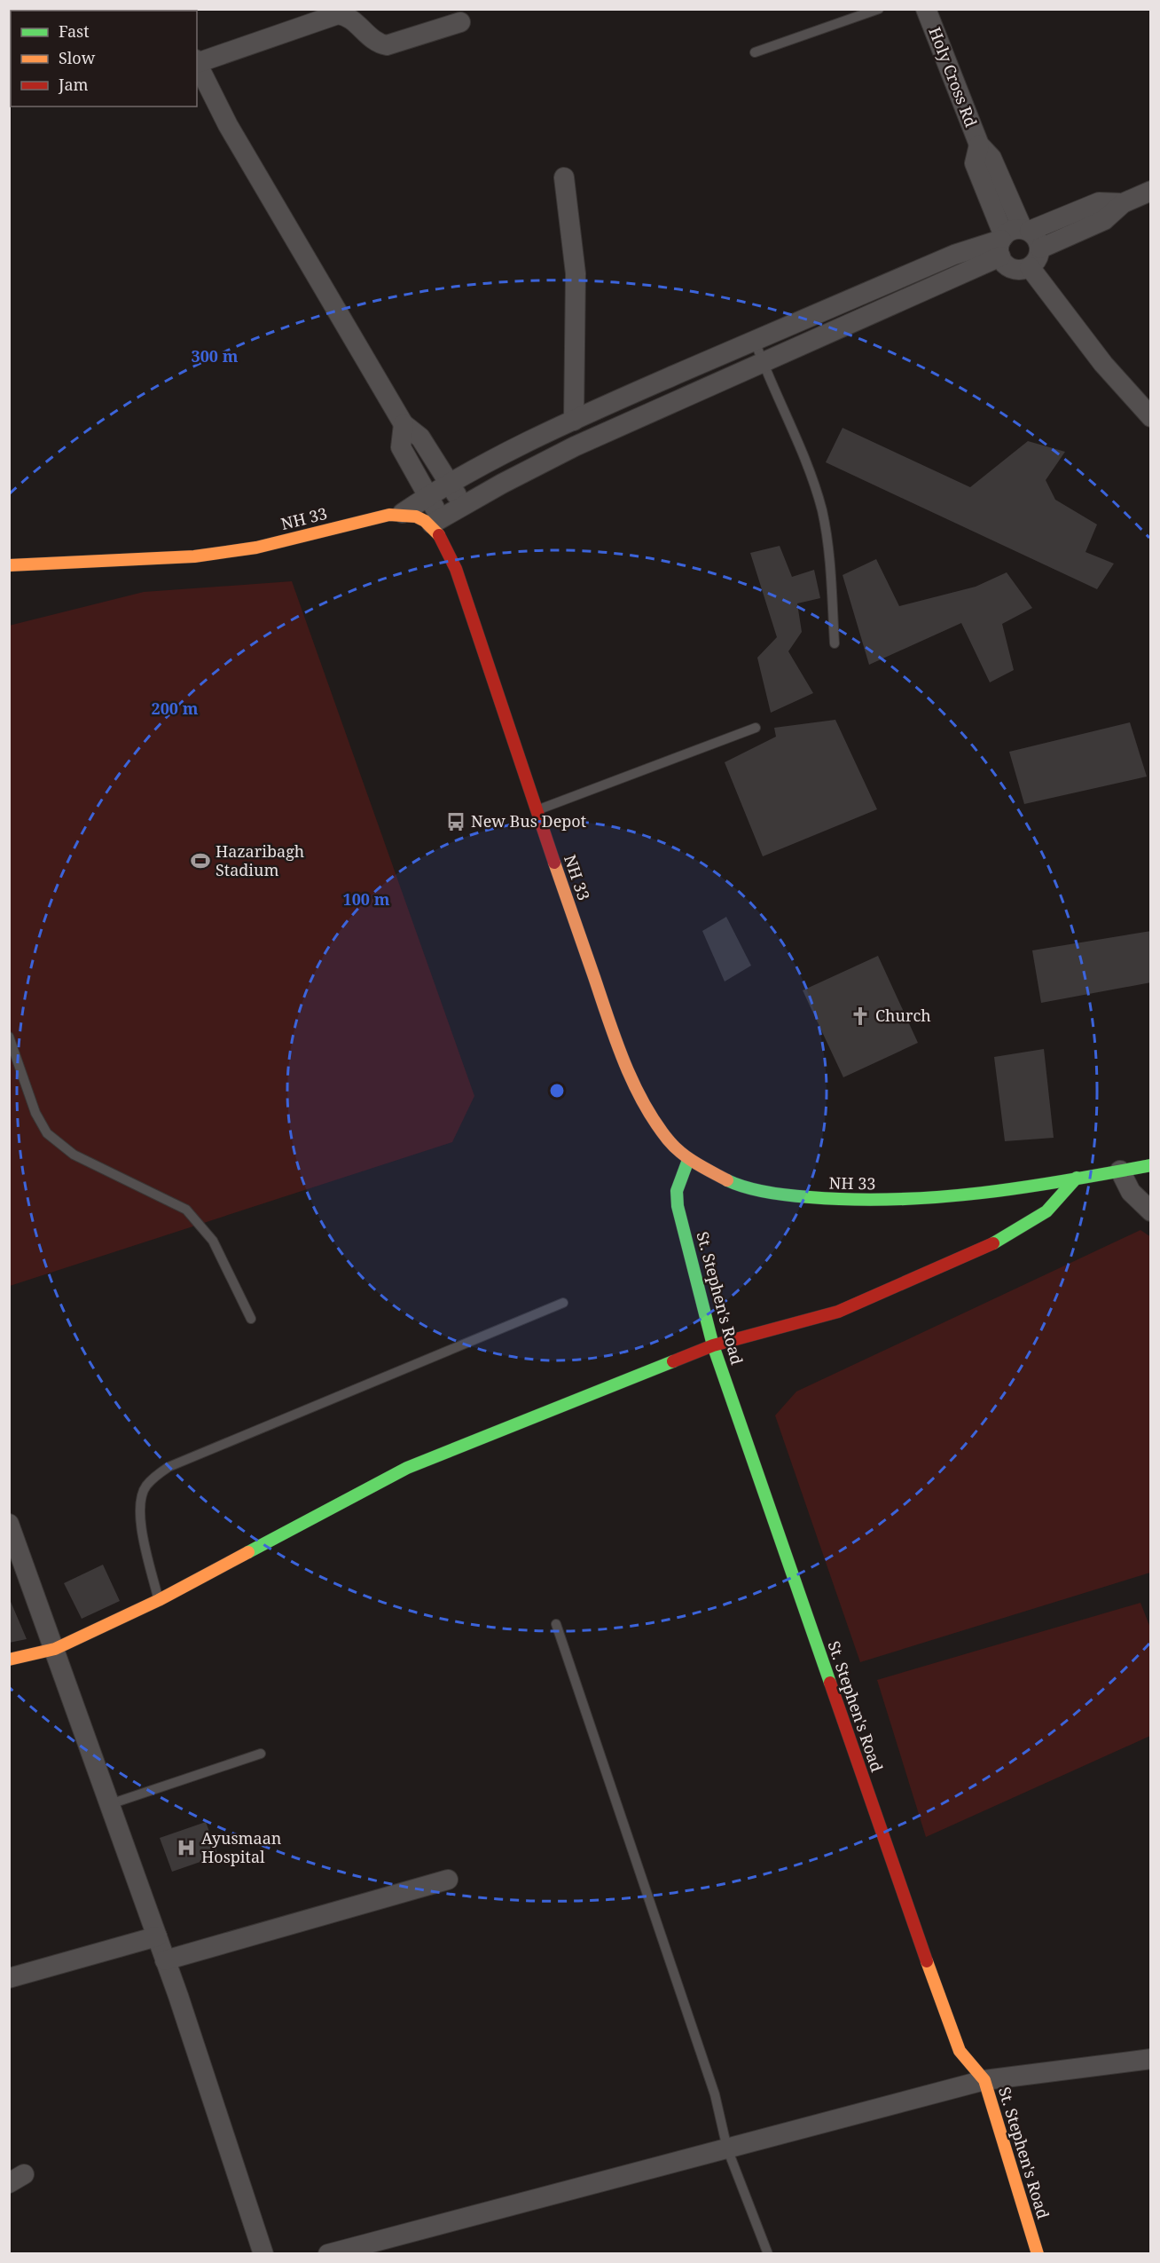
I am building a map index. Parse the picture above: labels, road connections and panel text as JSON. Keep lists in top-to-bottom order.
{
  "streets": {
    "street": ["Holy Cross Rd", "NH 33", "St. Stephen's Road"]
  },
  "crossings": [
    ["NH 33", "St. Stephen's Road"]
  ],
  "places": {
    "bus stop": ["New Bus Depot"],
    "sports": ["Hazaribagh Stadium"],
    "church": ["Church"],
    "hospital": ["Ayusmaan Hospital"]
  },
  "legend": ["Fast", "Slow", "Jam"],
  "rings": ["300 m", "200 m", "100 m"]
}
